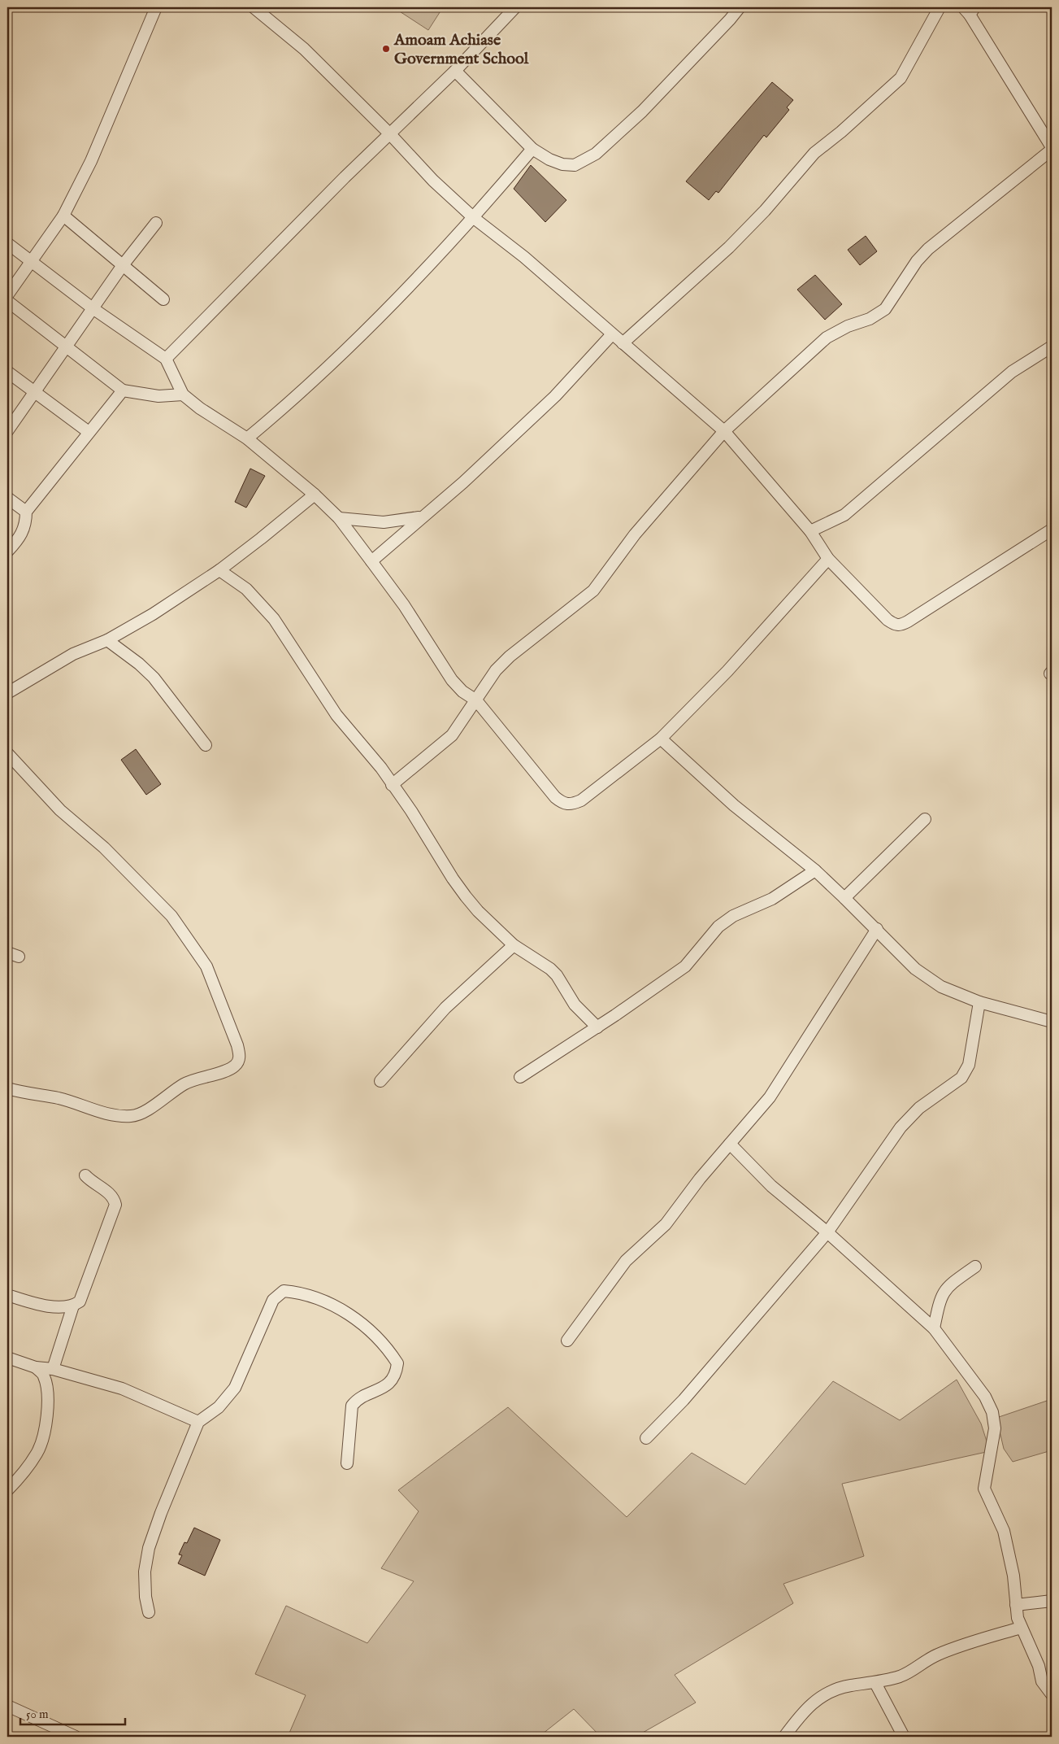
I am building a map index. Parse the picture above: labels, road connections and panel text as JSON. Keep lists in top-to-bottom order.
{
  "places": ["Amoam Achiase Government School"],
  "scale_bar": "50 m"
}
